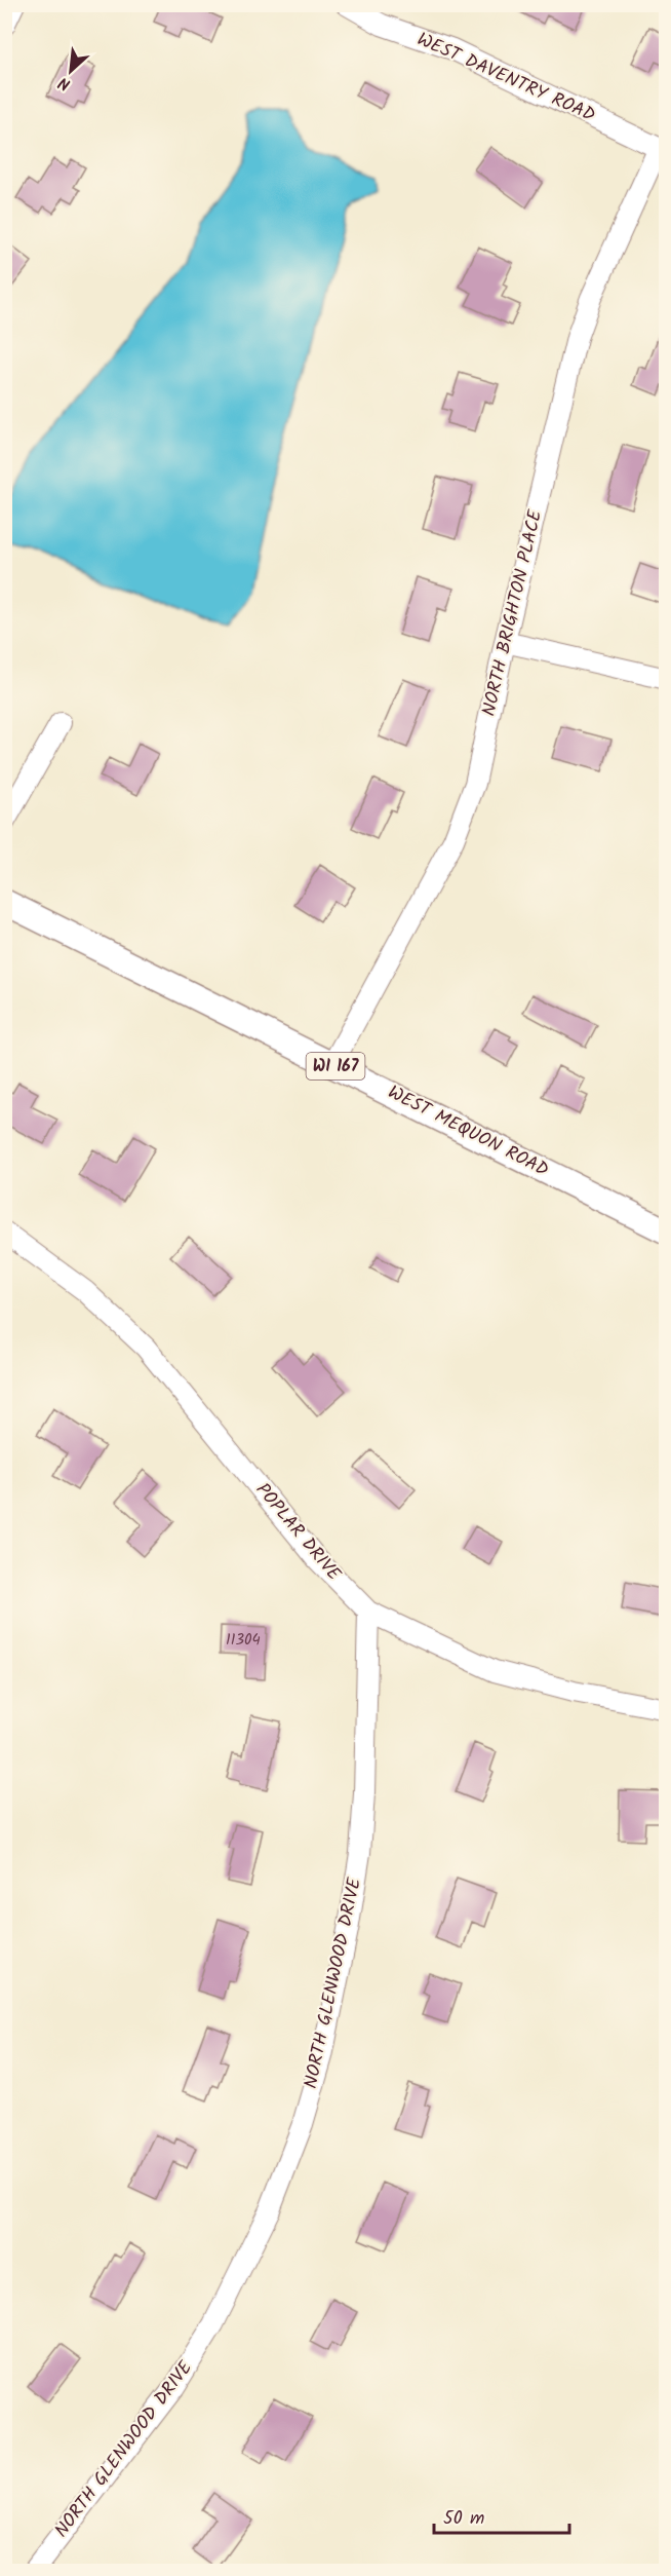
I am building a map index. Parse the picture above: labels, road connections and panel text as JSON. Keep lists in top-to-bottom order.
{
  "streets": {
    "main road": ["WI 167", "WEST MEQUON ROAD"],
    "street": [
      "WEST DAVENTRY ROAD",
      "NORTH BRIGHTON PLACE",
      "POPLAR DRIVE",
      "NORTH GLENWOOD DRIVE"
    ]
  },
  "crossings": [
    ["WEST DAVENTRY ROAD", "NORTH BRIGHTON PLACE"],
    ["NORTH BRIGHTON PLACE", "WEST MEQUON ROAD"],
    ["POPLAR DRIVE", "NORTH GLENWOOD DRIVE"]
  ],
  "house_numbers": ["11304"],
  "scale_bar": "50 m",
  "north": "bottom left"
}
